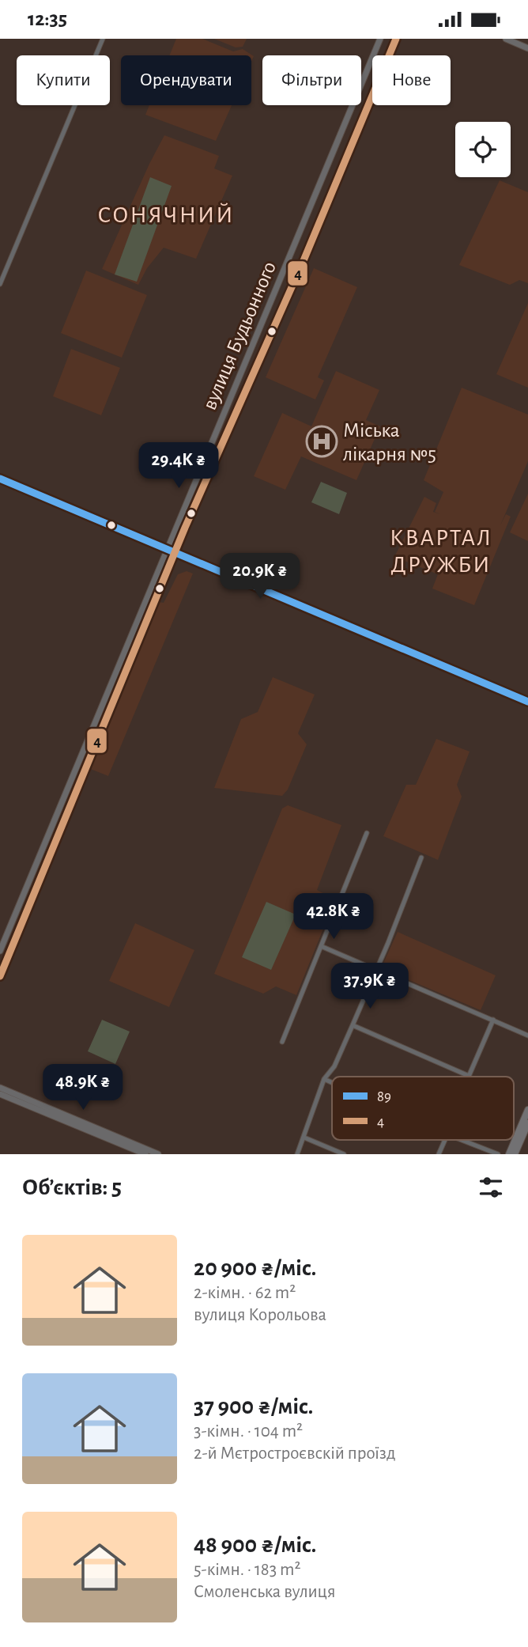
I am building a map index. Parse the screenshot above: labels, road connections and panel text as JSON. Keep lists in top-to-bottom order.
{
  "streets": {
    "main road": ["вулиця Будьонного"]
  },
  "districts": ["СОНЯЧНИЙ", "КВАРТАЛ ДРУЖБИ"],
  "places": {
    "hospital": ["Міська лікарня №5"]
  },
  "lines": ["transit line 4", "transit line 89"],
  "legend": ["89", "4"],
  "page": {
    "status": "12:35",
    "chip": [
      "Купити",
      "Орендувати",
      "Фільтри",
      "Нове"
    ],
    "price": [
      "29.4K ₴",
      "20.9K ₴",
      "42.8K ₴",
      "37.9K ₴",
      "48.9K ₴"
    ],
    "heading": "Об’єктів: 5",
    "list": [
      {
        "name": "20 900 ₴/міс.",
        "note": "2-кімн. · 62 m² · вулиця Корольова"
      },
      {
        "name": "37 900 ₴/міс.",
        "note": "3-кімн. · 104 m² · 2-й Мєтростроєвскій проїзд"
      },
      {
        "name": "48 900 ₴/міс.",
        "note": "5-кімн. · 183 m² · Смоленська вулиця"
      }
    ]
  }
}
